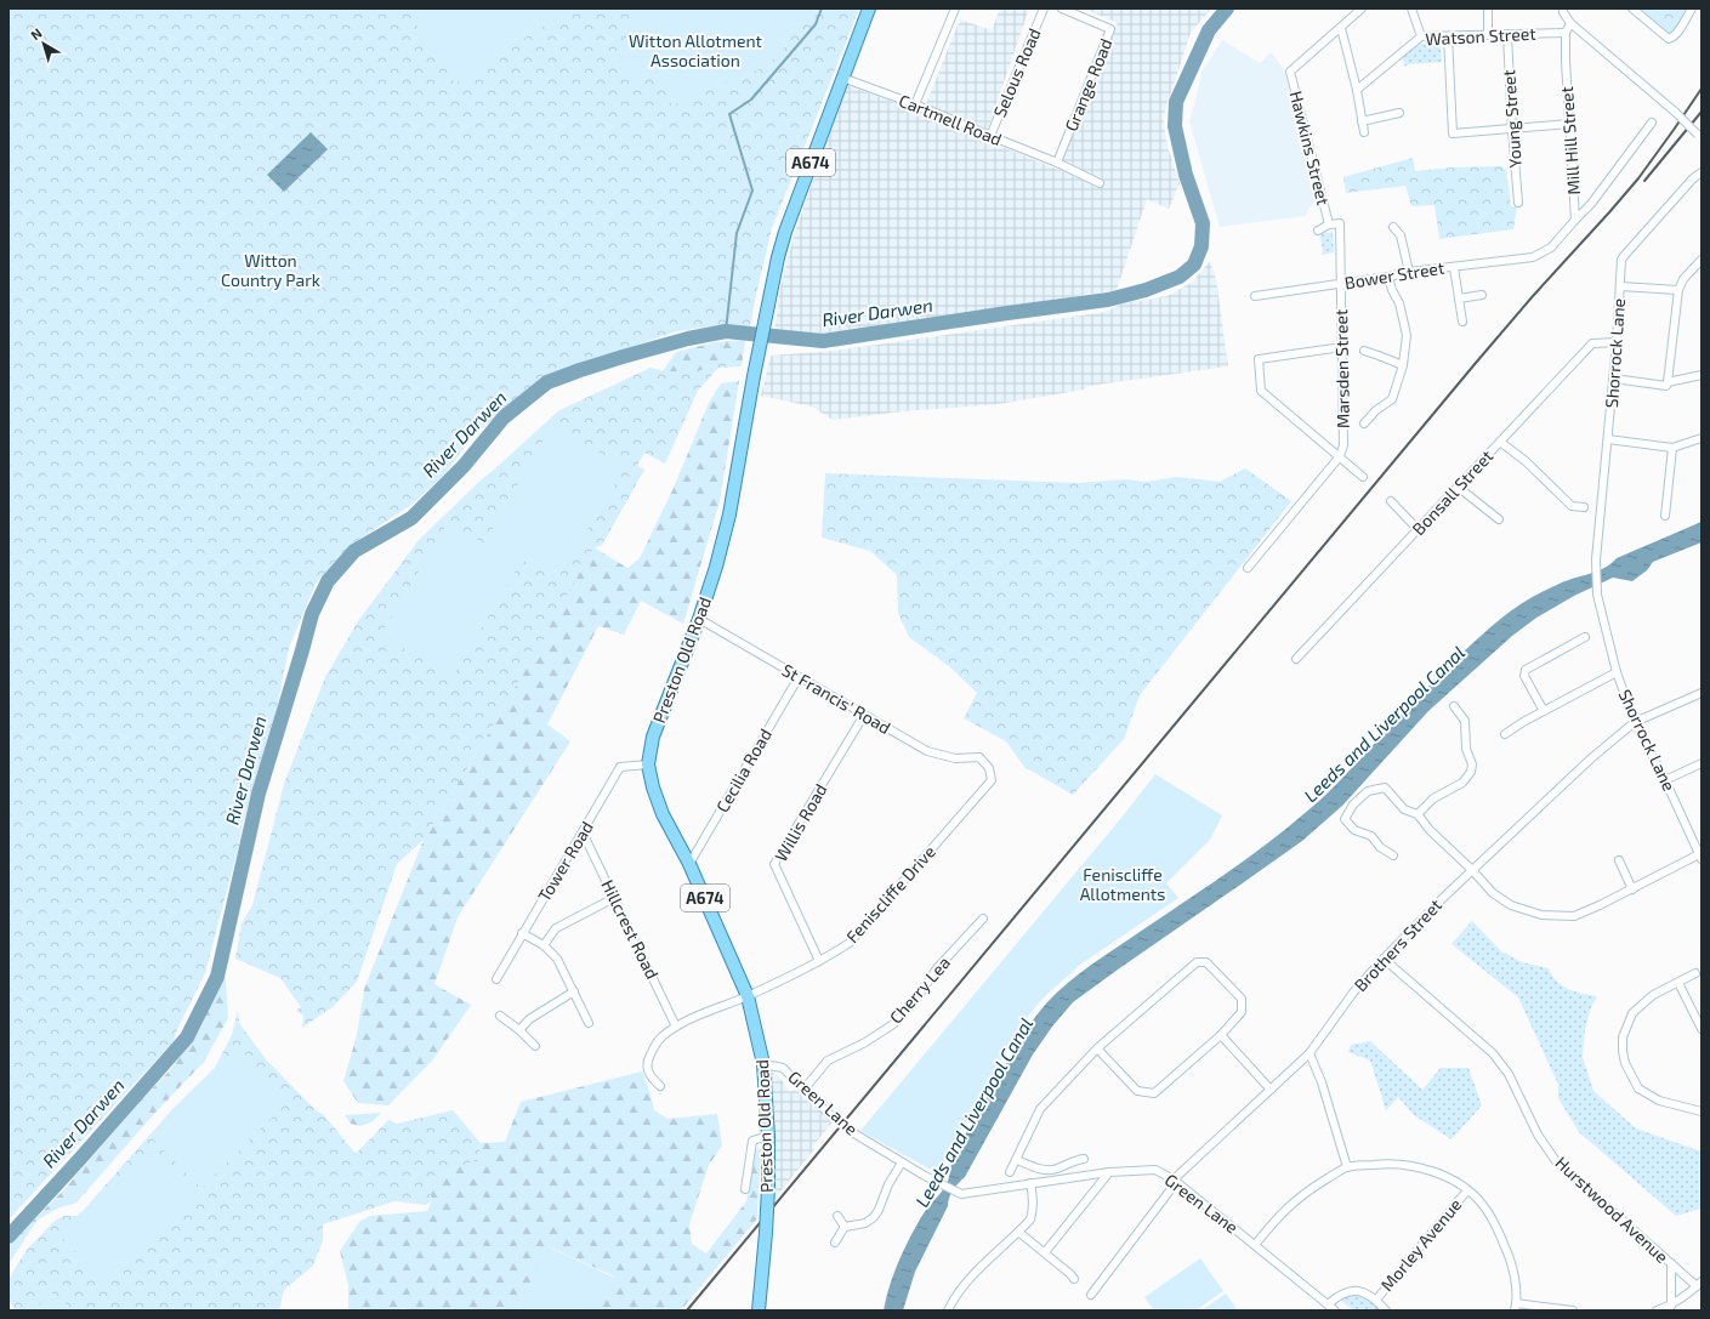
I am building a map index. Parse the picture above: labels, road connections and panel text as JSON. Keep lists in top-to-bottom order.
{
  "streets": {
    "main road": ["A674", "Preston Old Road"],
    "street": [
      "Watson Street",
      "Selous Road",
      "Grange Road",
      "Young Street",
      "Cartmell Road",
      "Mill Hill Street",
      "Hawkins Street",
      "Bower Street",
      "Shorrock Lane",
      "Marsden Street",
      "Bonsall Street",
      "St Francis' Road",
      "Cecilia Road",
      "Willis Road",
      "Tower Road",
      "Feniscliffe Drive",
      "Hillcrest Road",
      "Brothers Street",
      "Cherry Lea",
      "Green Lane",
      "Hurstwood Avenue",
      "Morley Avenue"
    ]
  },
  "crossings": [
    ["Watson Street", "Young Street"],
    ["Watson Street", "Mill Hill Street"],
    ["Selous Road", "Cartmell Road"],
    ["Grange Road", "Cartmell Road"],
    ["Cartmell Road", "Preston Old Road"],
    ["Mill Hill Street", "Bower Street"],
    ["Hawkins Street", "Marsden Street"],
    ["Bower Street", "Marsden Street"],
    ["Shorrock Lane", "Bonsall Street"],
    ["Shorrock Lane", "Brothers Street"],
    ["Preston Old Road", "St Francis' Road"],
    ["Preston Old Road", "Cecilia Road"],
    ["Preston Old Road", "Tower Road"],
    ["Preston Old Road", "Feniscliffe Drive"],
    ["Preston Old Road", "Green Lane"],
    ["St Francis' Road", "Cecilia Road"],
    ["St Francis' Road", "Willis Road"],
    ["St Francis' Road", "Feniscliffe Drive"],
    ["Willis Road", "Feniscliffe Drive"],
    ["Tower Road", "Hillcrest Road"],
    ["Feniscliffe Drive", "Hillcrest Road"],
    ["Brothers Street", "Green Lane"],
    ["Brothers Street", "Hurstwood Avenue"],
    ["Cherry Lea", "Green Lane"]
  ],
  "water": ["River Darwen", "Leeds and Liverpool Canal"],
  "parks": ["Witton Allotment Association", "Witton Country Park", "Feniscliffe Allotments"],
  "north": "top left"
}
